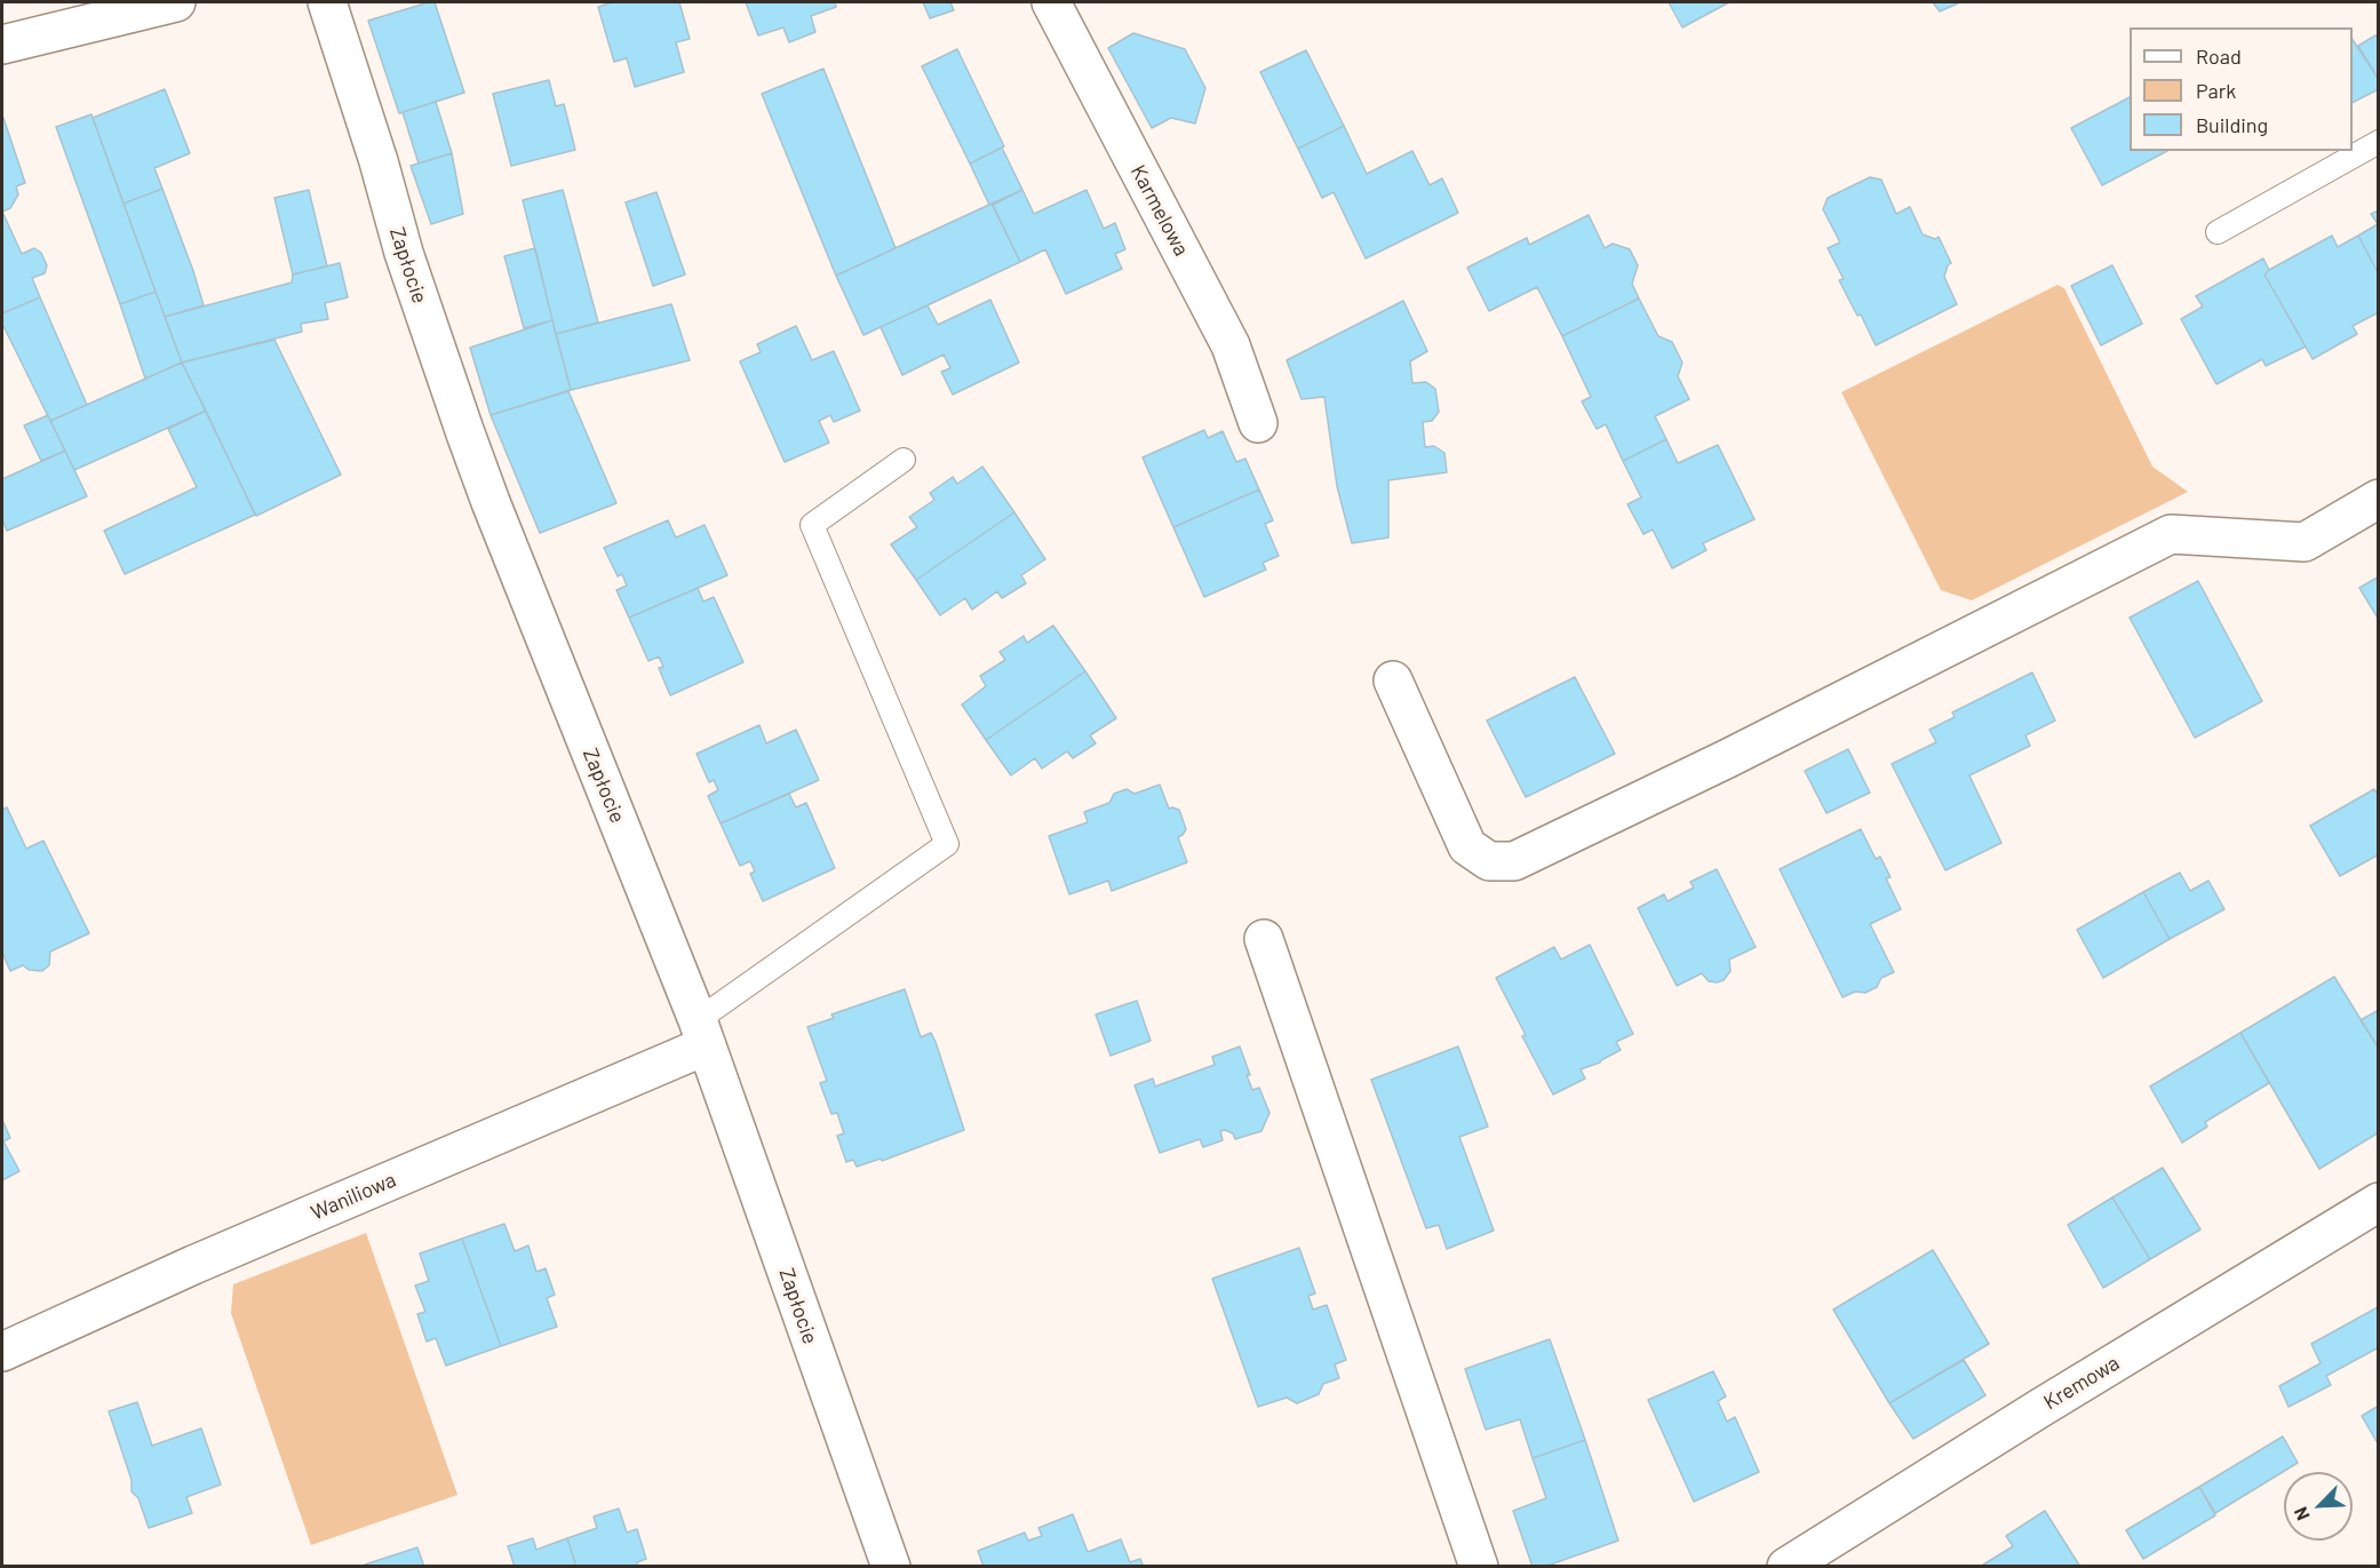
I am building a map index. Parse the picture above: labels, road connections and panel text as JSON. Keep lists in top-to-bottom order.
{
  "streets": {
    "street": [
      "Karmelowa",
      "Zapłocie",
      "Waniliowa",
      "Kremowa"
    ]
  },
  "crossings": [
    ["Zapłocie", "Waniliowa"]
  ],
  "legend": ["Road", "Park", "Building"],
  "north": "bottom left"
}
